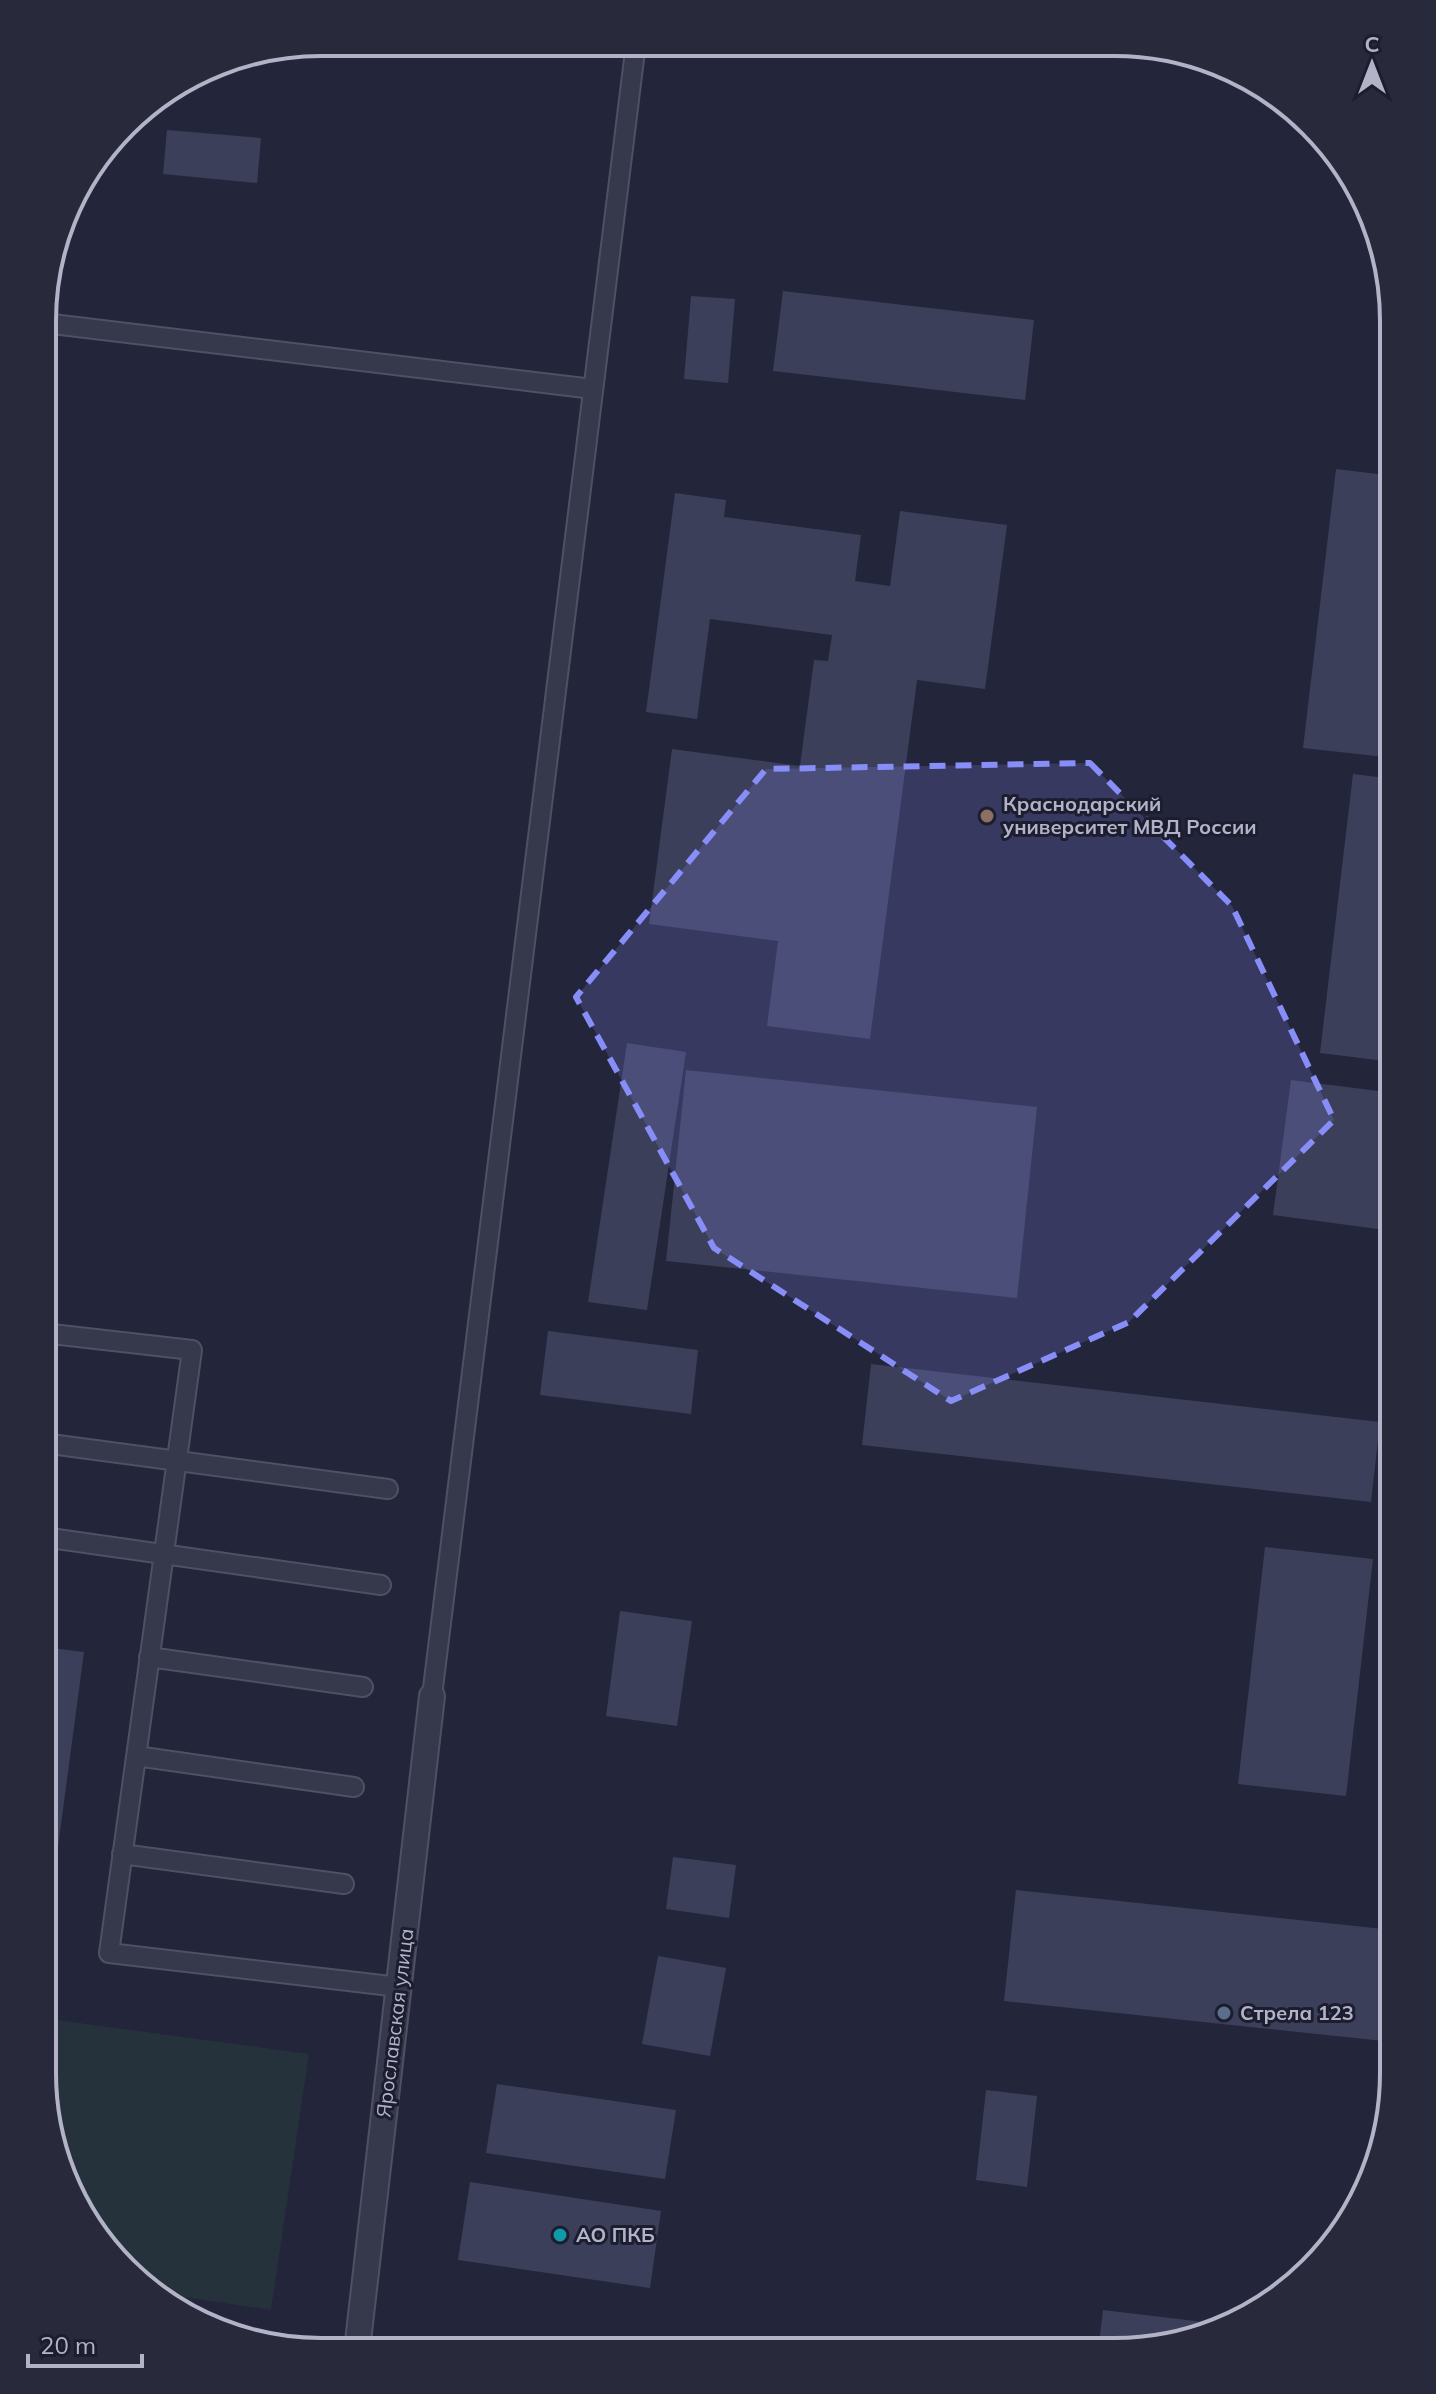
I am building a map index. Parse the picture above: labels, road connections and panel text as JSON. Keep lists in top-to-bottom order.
{
  "streets": {
    "street": ["Ярославская улица"]
  },
  "places": ["Краснодарский университет МВД России", "Стрела 123", "АО ПКБ"],
  "scale_bar": "20 m",
  "north": "top"
}
